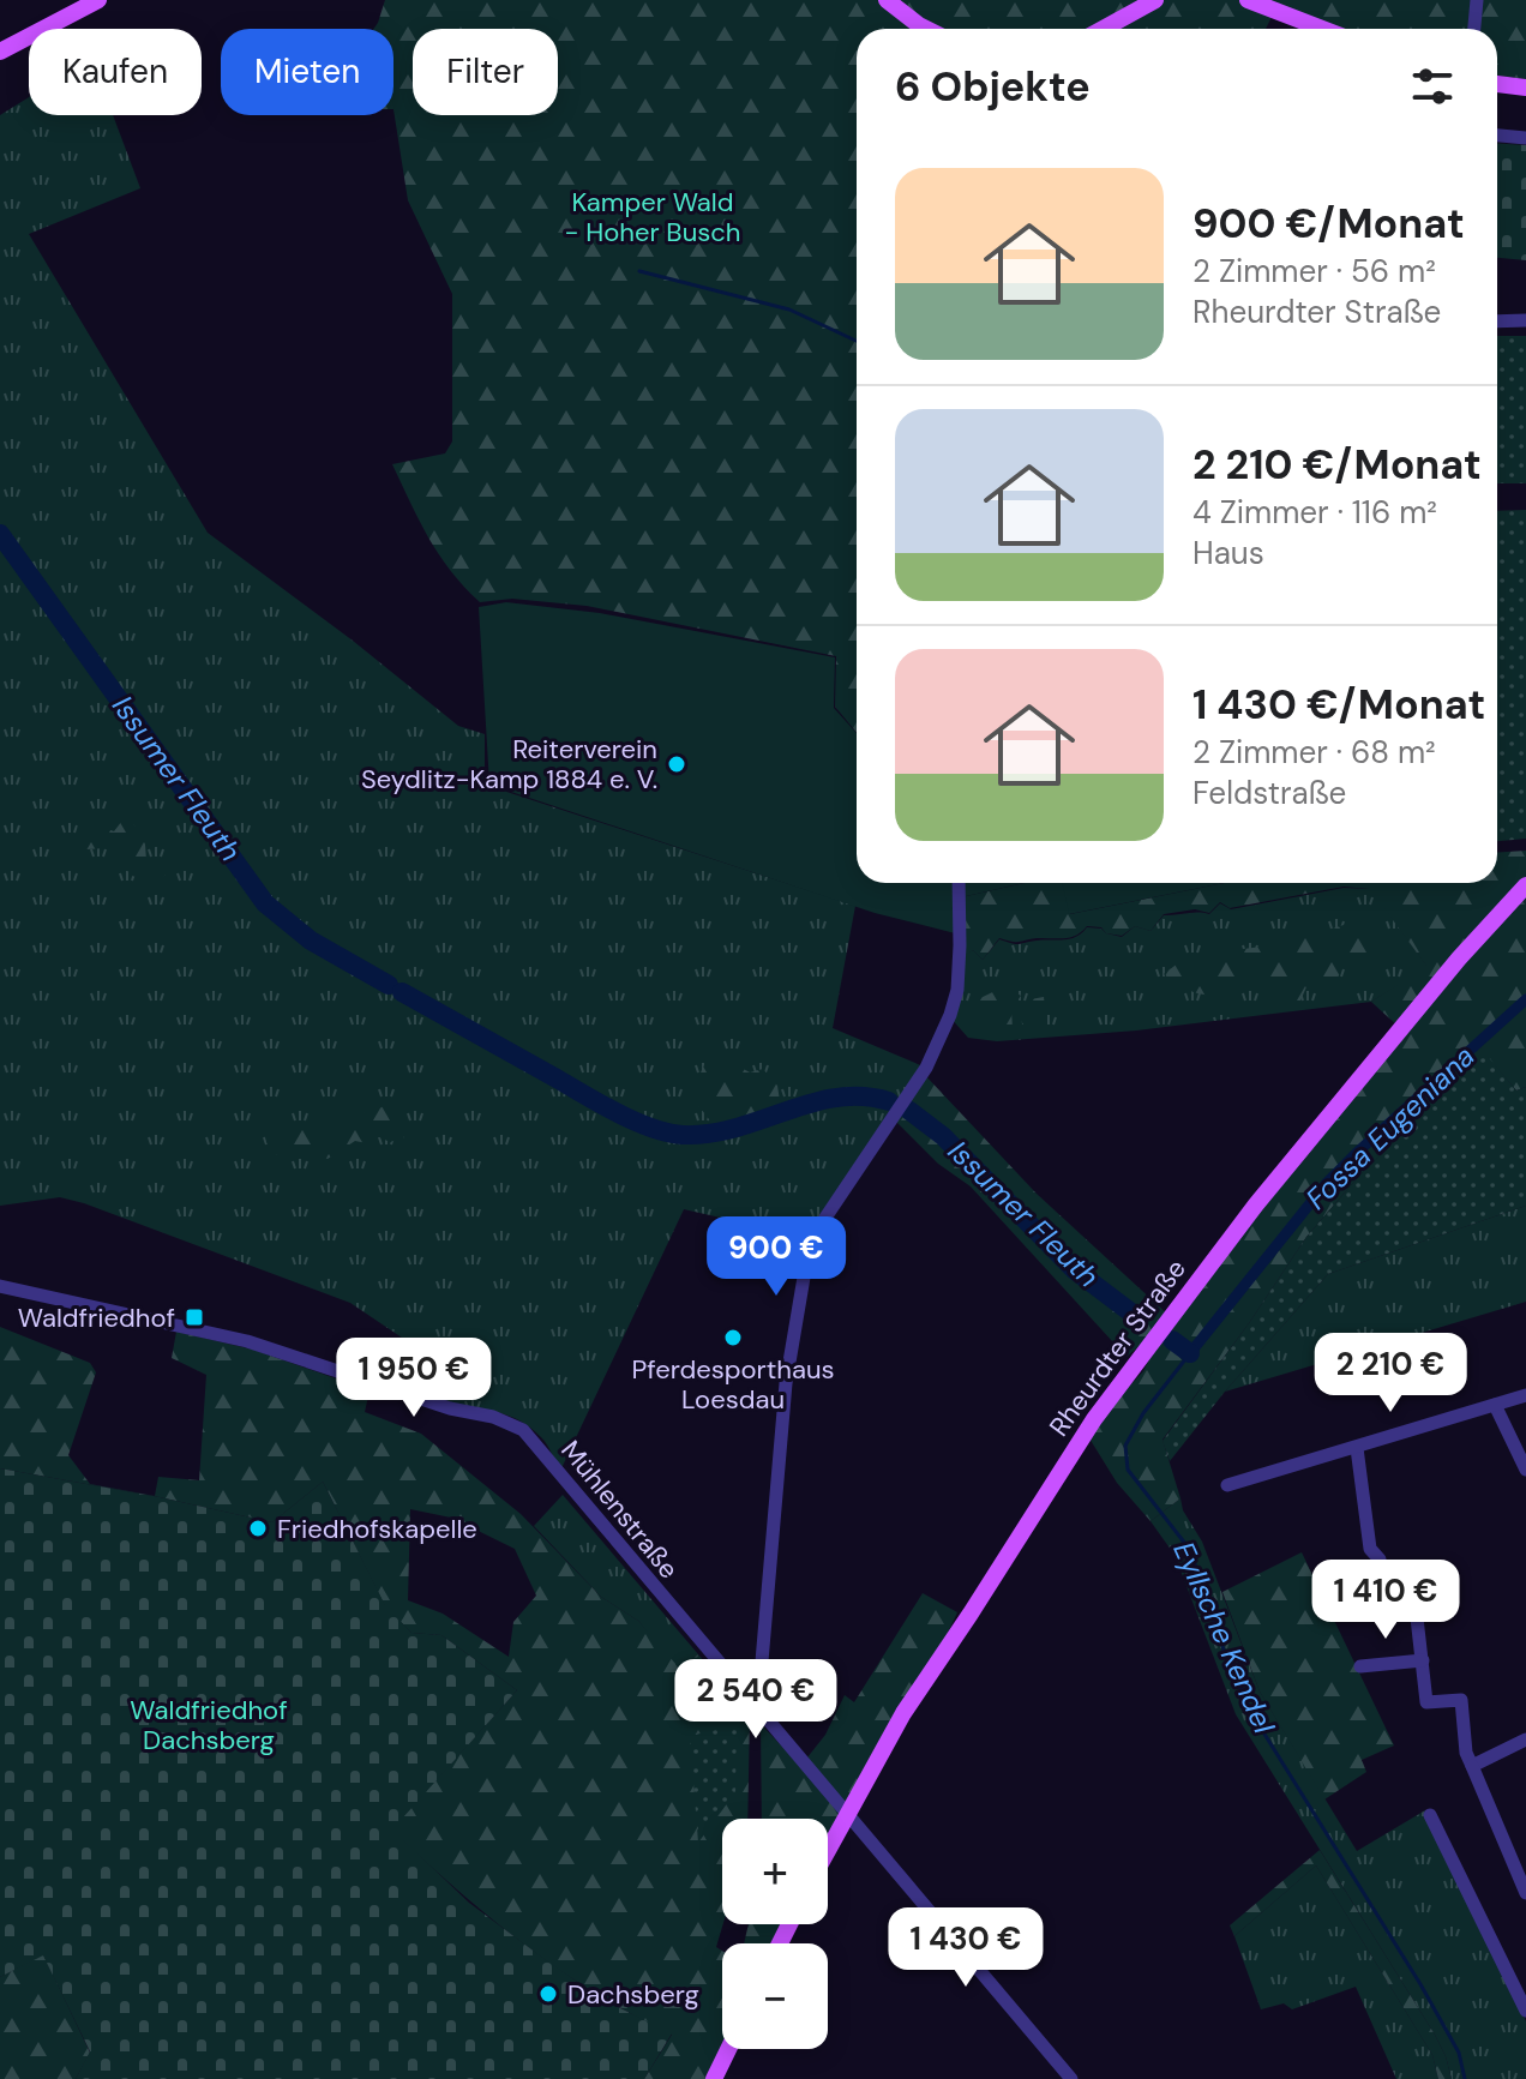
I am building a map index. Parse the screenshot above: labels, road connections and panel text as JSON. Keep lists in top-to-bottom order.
{
  "streets": {
    "main road": ["Rheurdter Straße"],
    "street": ["Mühlenstraße"]
  },
  "crossings": [
    ["Rheurdter Straße", "Mühlenstraße"]
  ],
  "water": ["Issumer Fleuth", "Fossa Eugeniana", "Eyllsche Kendel"],
  "parks": ["Kamper Wald - Hoher Busch", "Waldfriedhof Dachsberg"],
  "places": {
    "other": [
      "Reiterverein Seydlitz-Kamp 1884 e. V.",
      "Pferdesporthaus Loesdau",
      "Friedhofskapelle",
      "Dachsberg"
    ],
    "transit": ["Waldfriedhof"]
  },
  "page": {
    "chip": ["Kaufen", "Mieten", "Filter"],
    "heading": "6 Objekte",
    "list": [
      {
        "name": "900 €/Monat",
        "note": "2 Zimmer · 56 m² · Rheurdter Straße"
      },
      {
        "name": "2 210 €/Monat",
        "note": "4 Zimmer · 116 m² · Haus"
      },
      {
        "name": "1 430 €/Monat",
        "note": "2 Zimmer · 68 m² · Feldstraße"
      }
    ],
    "price": [
      "900 €",
      "2 210 €",
      "1 950 €",
      "1 410 €",
      "2 540 €",
      "1 430 €"
    ],
    "map_buttons": ["+", "−"]
  }
}
